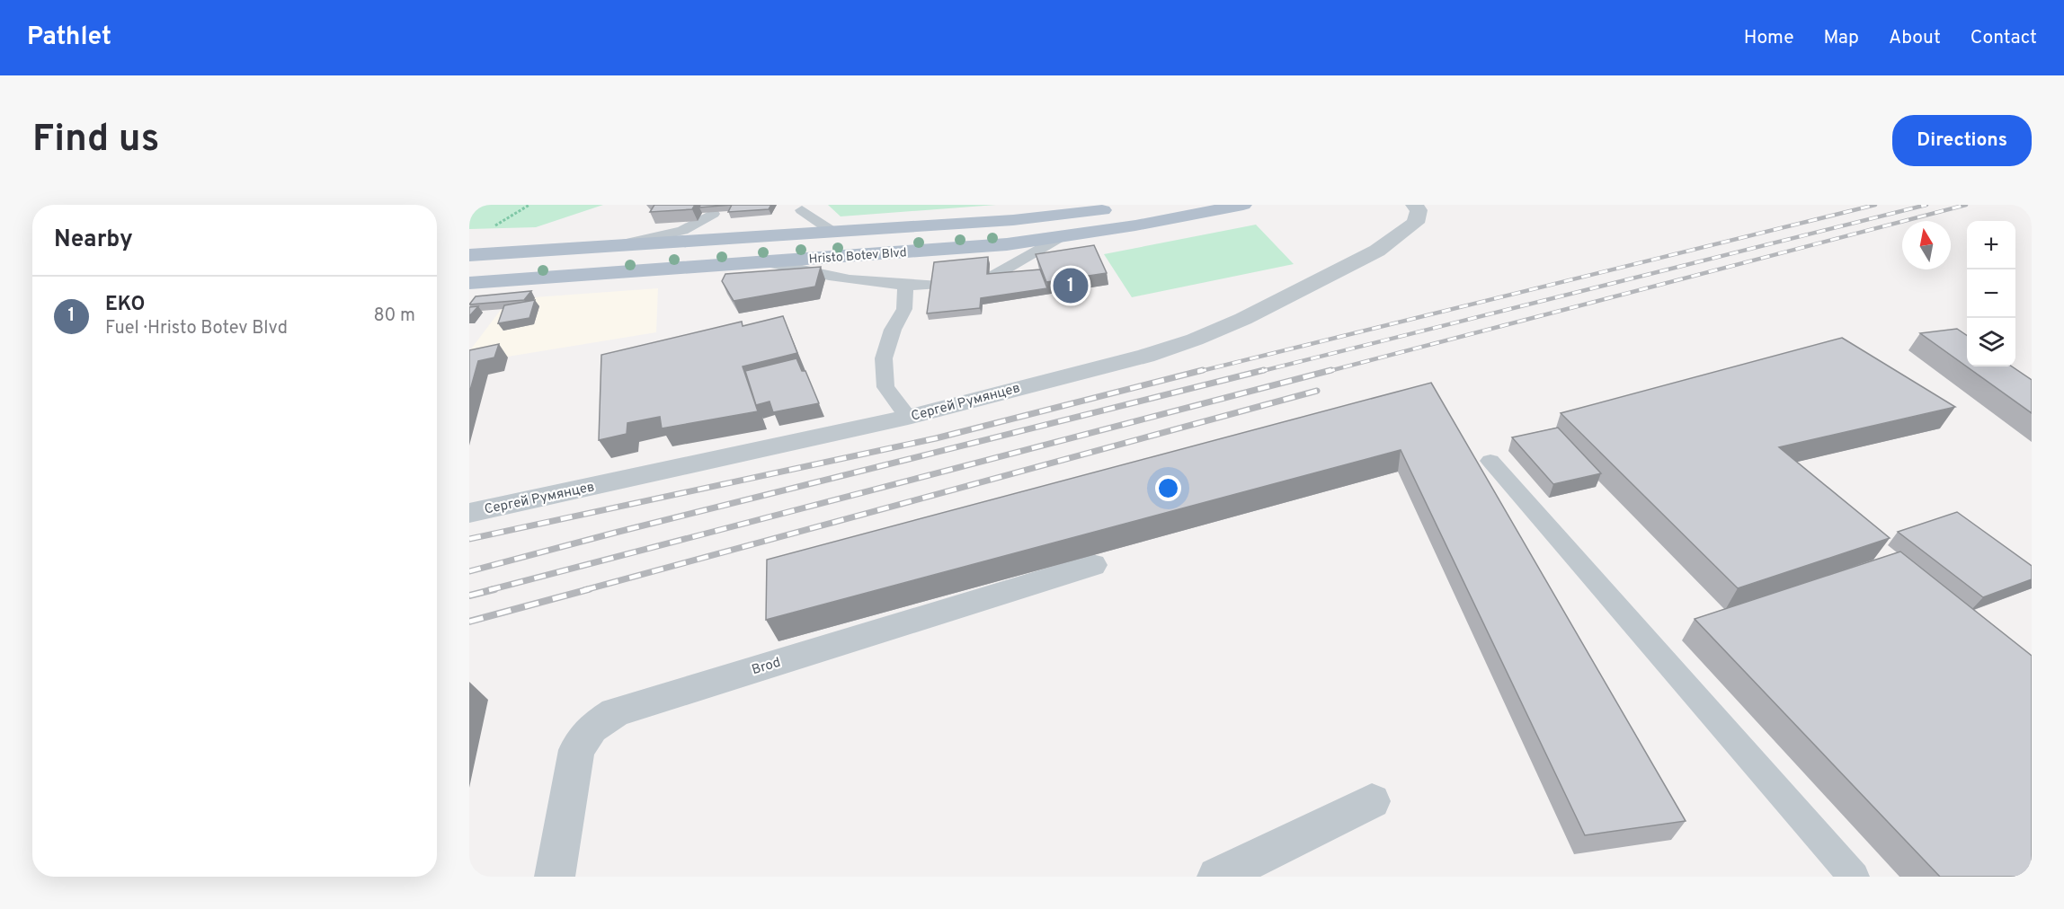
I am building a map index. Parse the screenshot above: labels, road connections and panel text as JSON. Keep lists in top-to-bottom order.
{
  "streets": {
    "main road": ["Hristo Botev Blvd"],
    "street": ["Сергей Румянцев", "Brod"]
  },
  "north": "top",
  "page": {
    "header": "Pathlet",
    "nav": [
      "Home",
      "Map",
      "About",
      "Contact"
    ],
    "buttons": "Directions",
    "title": "Find us",
    "heading": "Nearby",
    "map_buttons": ["+", "−"],
    "pins": "1",
    "list": [
      {
        "mark": "1",
        "name": "EKO",
        "note": "Fuel · Hristo Botev Blvd",
        "value": "80 m"
      }
    ]
  }
}
